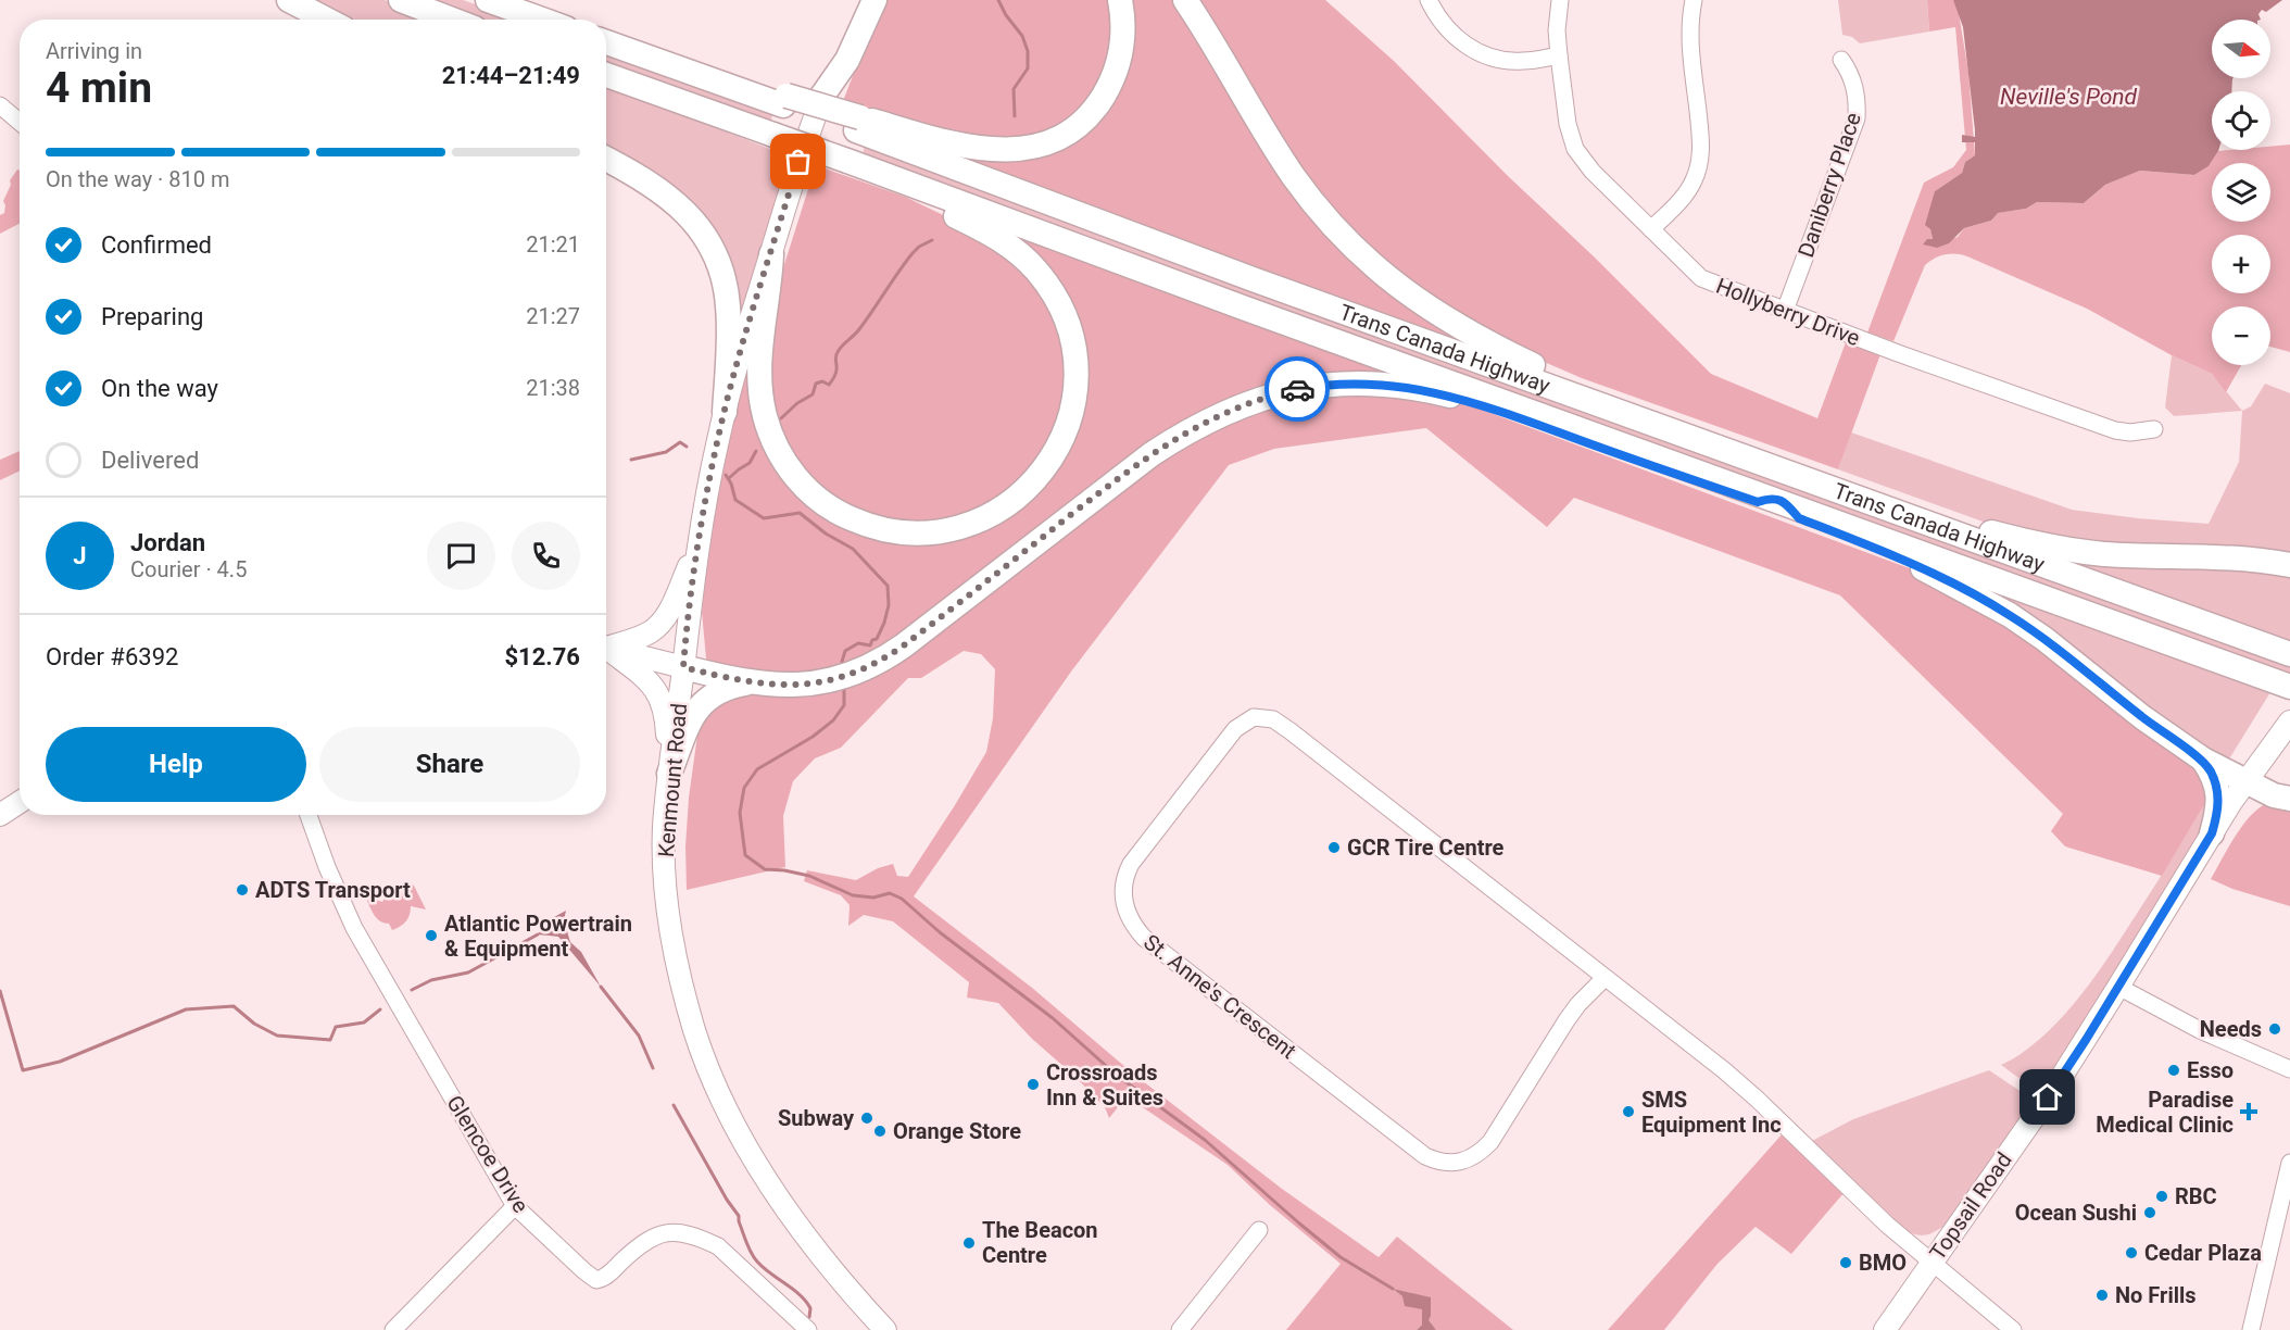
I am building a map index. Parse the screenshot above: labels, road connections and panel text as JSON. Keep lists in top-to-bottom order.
{
  "streets": {
    "highway": ["Trans Canada Highway"],
    "main road": ["Kenmount Road", "Topsail Road"],
    "street": [
      "Daniberry Place",
      "Hollyberry Drive",
      "St. Anne's Crescent",
      "Glencoe Drive"
    ]
  },
  "crossings": [
    ["Daniberry Place", "Hollyberry Drive"],
    ["St. Anne's Crescent", "Topsail Road"]
  ],
  "water": ["Neville's Pond"],
  "places": {
    "other": [
      "GCR Tire Centre",
      "ADTS Transport",
      "Atlantic Powertrain & Equipment",
      "Needs",
      "Esso",
      "Crossroads Inn & Suites",
      "SMS Equipment Inc",
      "Subway",
      "Orange Store",
      "RBC",
      "Ocean Sushi",
      "The Beacon Centre",
      "Cedar Plaza",
      "BMO",
      "No Frills"
    ],
    "health": ["Paradise Medical Clinic"]
  },
  "north": "right",
  "page": {
    "map_buttons": ["+", "−"],
    "heading": ["4 min", "Arriving in", "21:44–21:49"],
    "panel": [
      "Jordan",
      "Courier · 4.5",
      "Order #6392",
      "$12.76"
    ],
    "bar": "On the way · 810 m",
    "list": [
      ["Confirmed", "21:21"],
      ["Preparing", "21:27"],
      ["On the way", "21:38"],
      "Delivered"
    ],
    "round": "J",
    "buttons": ["Help", "Share"]
  }
}
